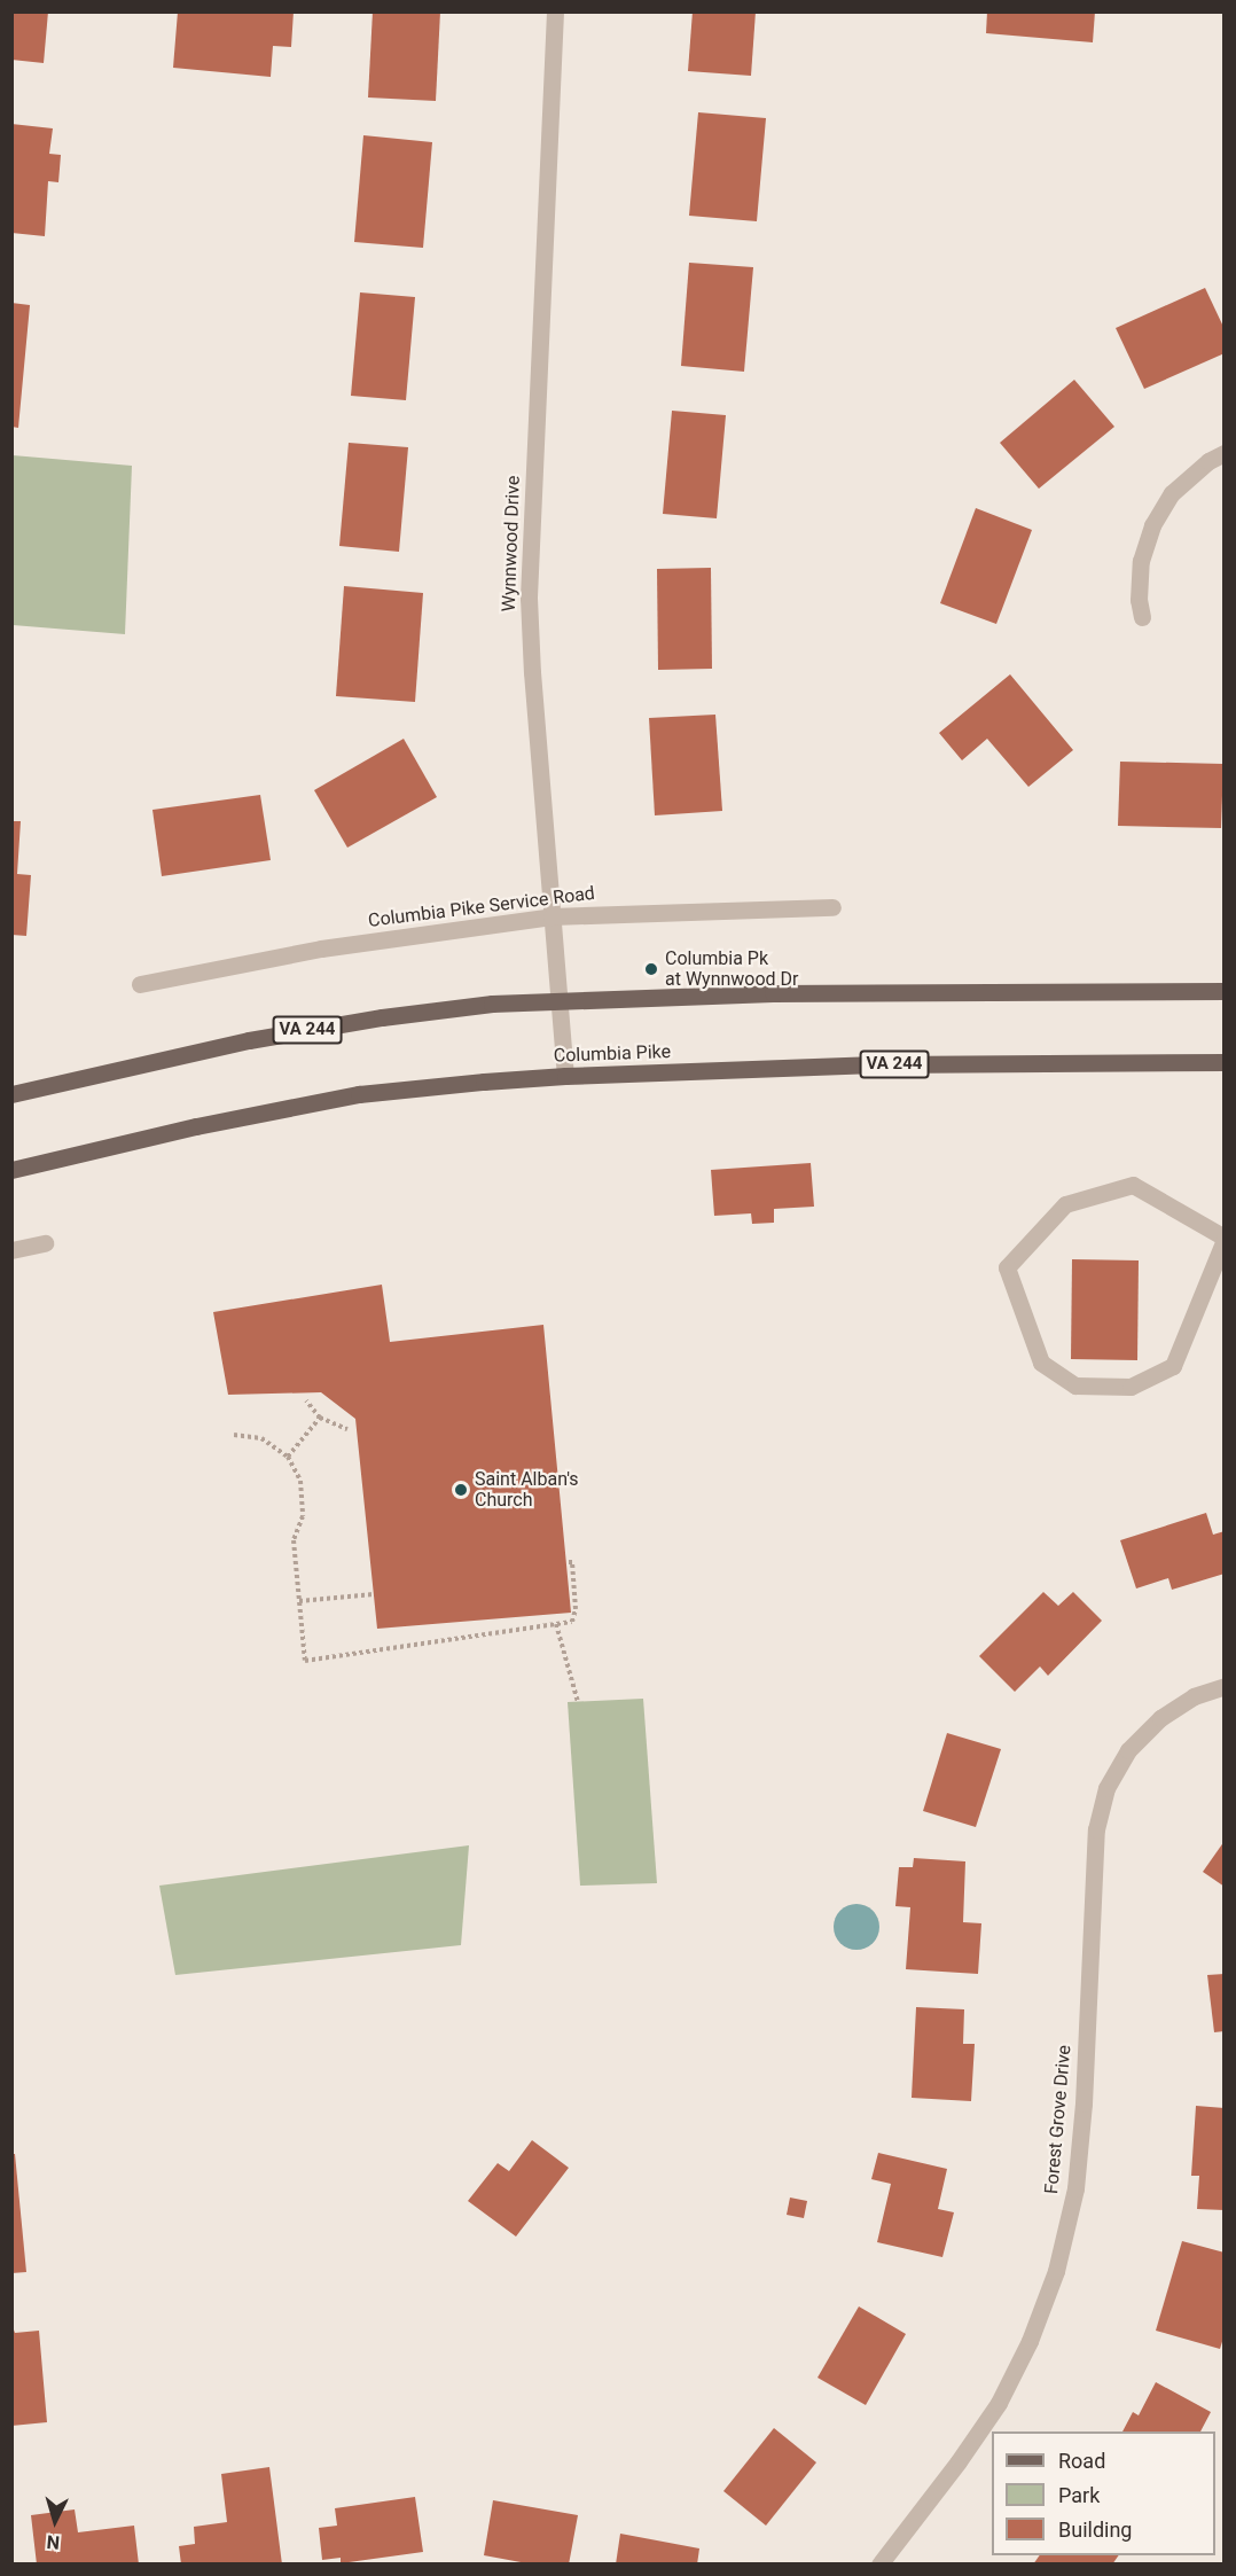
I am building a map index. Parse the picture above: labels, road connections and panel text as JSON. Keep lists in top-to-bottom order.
{
  "streets": {
    "main road": ["VA 244", "Columbia Pike"],
    "street": ["Wynnwood Drive", "Columbia Pike Service Road", "Forest Grove Drive"]
  },
  "crossings": [
    ["Wynnwood Drive", "Columbia Pike Service Road"],
    ["Wynnwood Drive", "VA 244"],
    ["Wynnwood Drive", "Columbia Pike"]
  ],
  "places": ["Columbia Pk at Wynnwood Dr", "Saint Alban's Church"],
  "legend": ["Road", "Park", "Building"],
  "north": "bottom"
}
